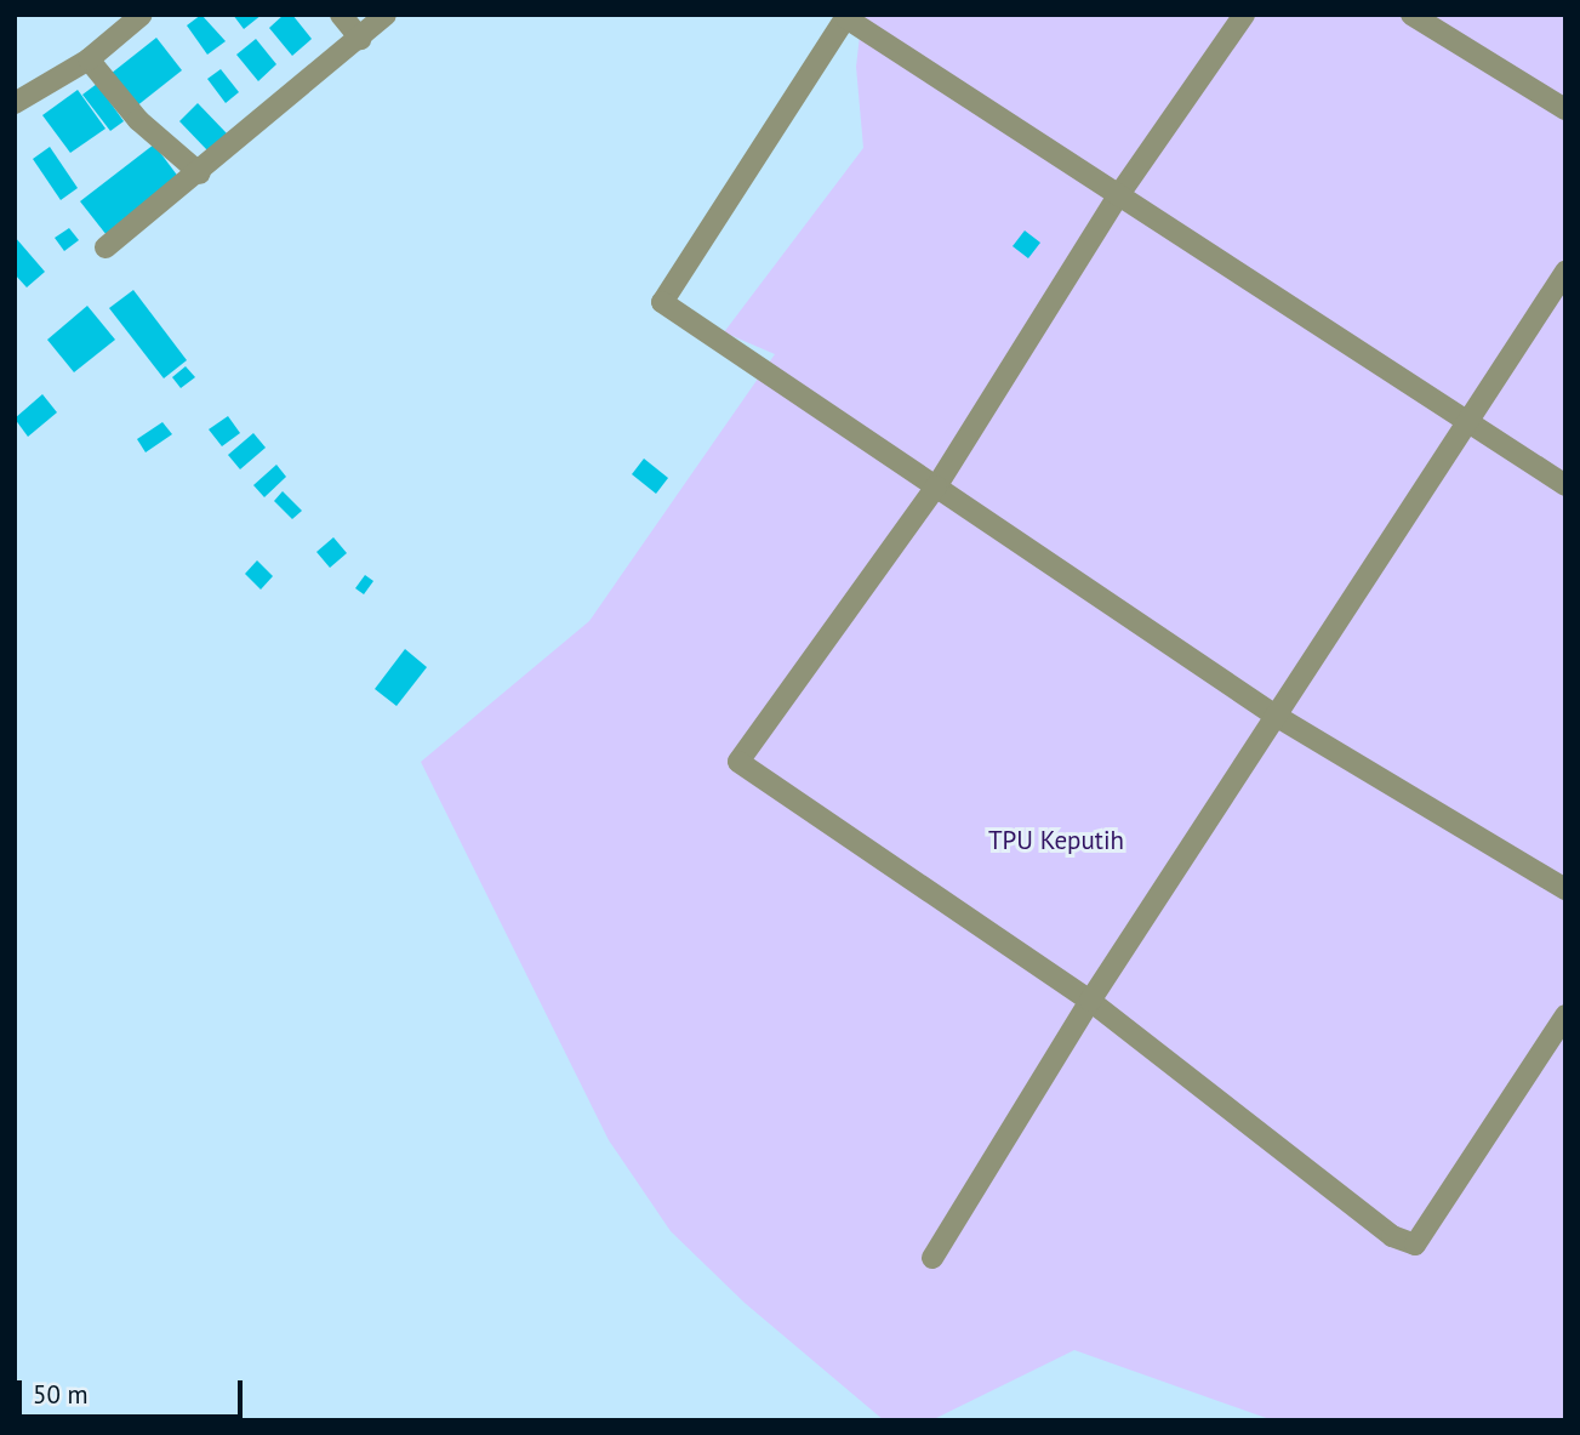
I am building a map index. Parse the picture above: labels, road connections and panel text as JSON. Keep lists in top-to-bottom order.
{
  "parks": ["TPU Keputih"],
  "scale_bar": "50 m"
}
